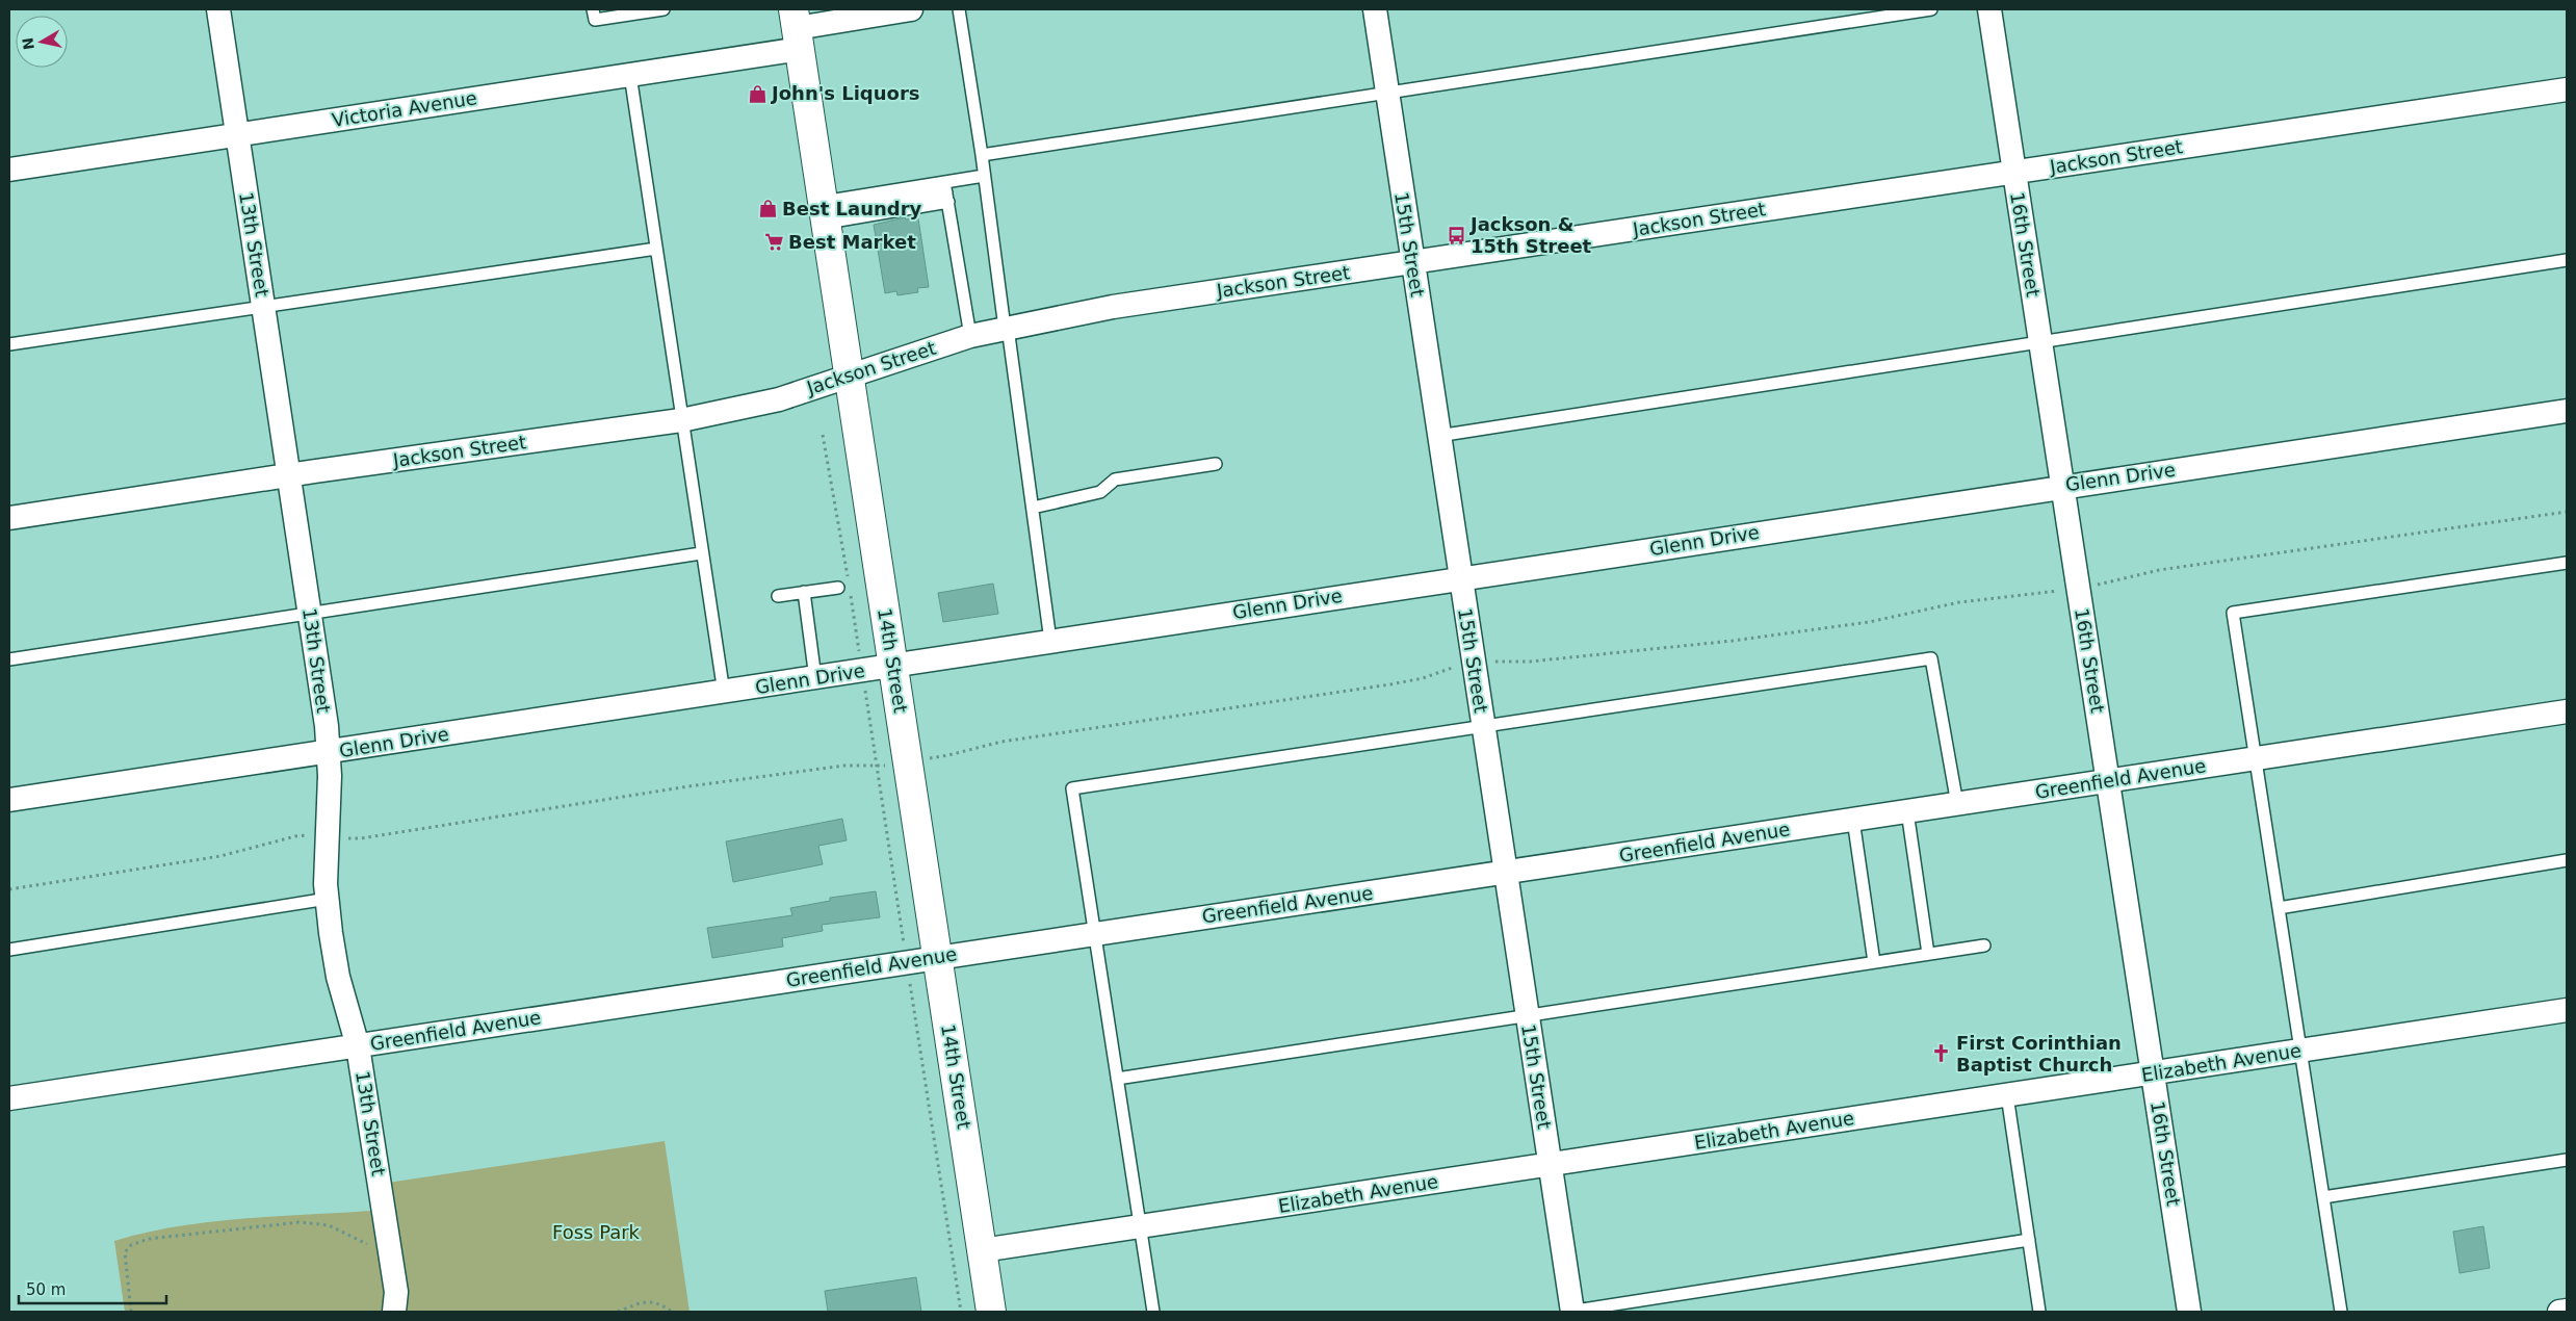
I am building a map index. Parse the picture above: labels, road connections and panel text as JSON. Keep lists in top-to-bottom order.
{
  "streets": {
    "street": [
      "Victoria Avenue",
      "Jackson Street",
      "13th Street",
      "15th Street",
      "16th Street",
      "Glenn Drive",
      "14th Street",
      "Greenfield Avenue",
      "Elizabeth Avenue"
    ]
  },
  "crossings": [
    ["Victoria Avenue", "13th Street"],
    ["Victoria Avenue", "14th Street"],
    ["Jackson Street", "13th Street"],
    ["Jackson Street", "15th Street"],
    ["Jackson Street", "16th Street"],
    ["Jackson Street", "14th Street"],
    ["13th Street", "Glenn Drive"],
    ["13th Street", "Greenfield Avenue"],
    ["15th Street", "Glenn Drive"],
    ["15th Street", "Greenfield Avenue"],
    ["15th Street", "Elizabeth Avenue"],
    ["16th Street", "Glenn Drive"],
    ["16th Street", "Greenfield Avenue"],
    ["16th Street", "Elizabeth Avenue"],
    ["Glenn Drive", "14th Street"],
    ["14th Street", "Greenfield Avenue"],
    ["14th Street", "Elizabeth Avenue"]
  ],
  "parks": ["Foss Park"],
  "places": {
    "shop": ["John's Liquors", "Best Laundry"],
    "bus stop": ["Jackson & 15th Street"],
    "supermarket": ["Best Market"],
    "church": ["First Corinthian Baptist Church"]
  },
  "scale_bar": "50 m",
  "north": "left"
}
